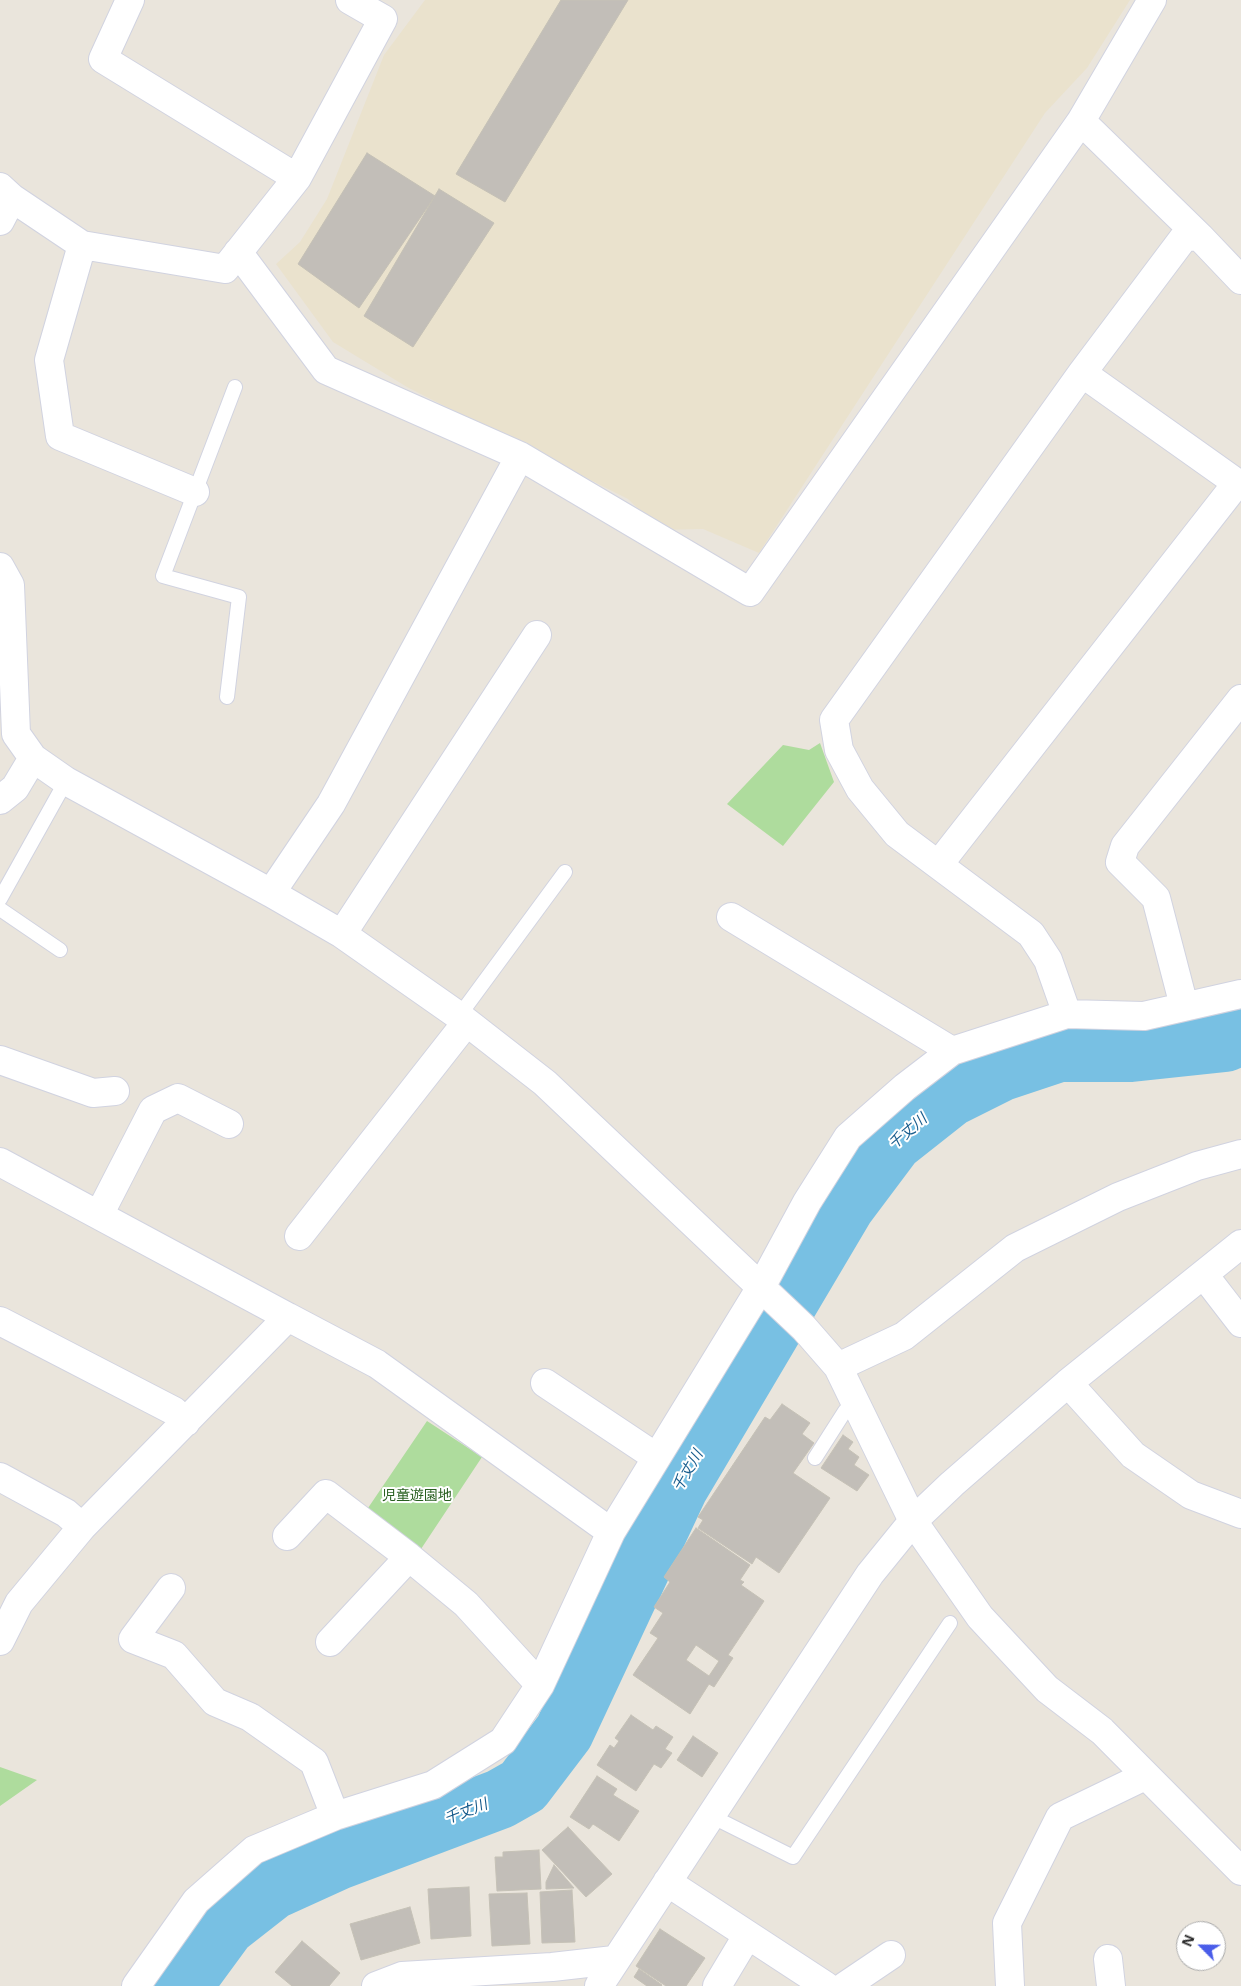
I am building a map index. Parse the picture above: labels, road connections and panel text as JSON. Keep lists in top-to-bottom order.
{
  "water": ["千丈川"],
  "parks": ["児童遊園地"],
  "north": "top left"
}
